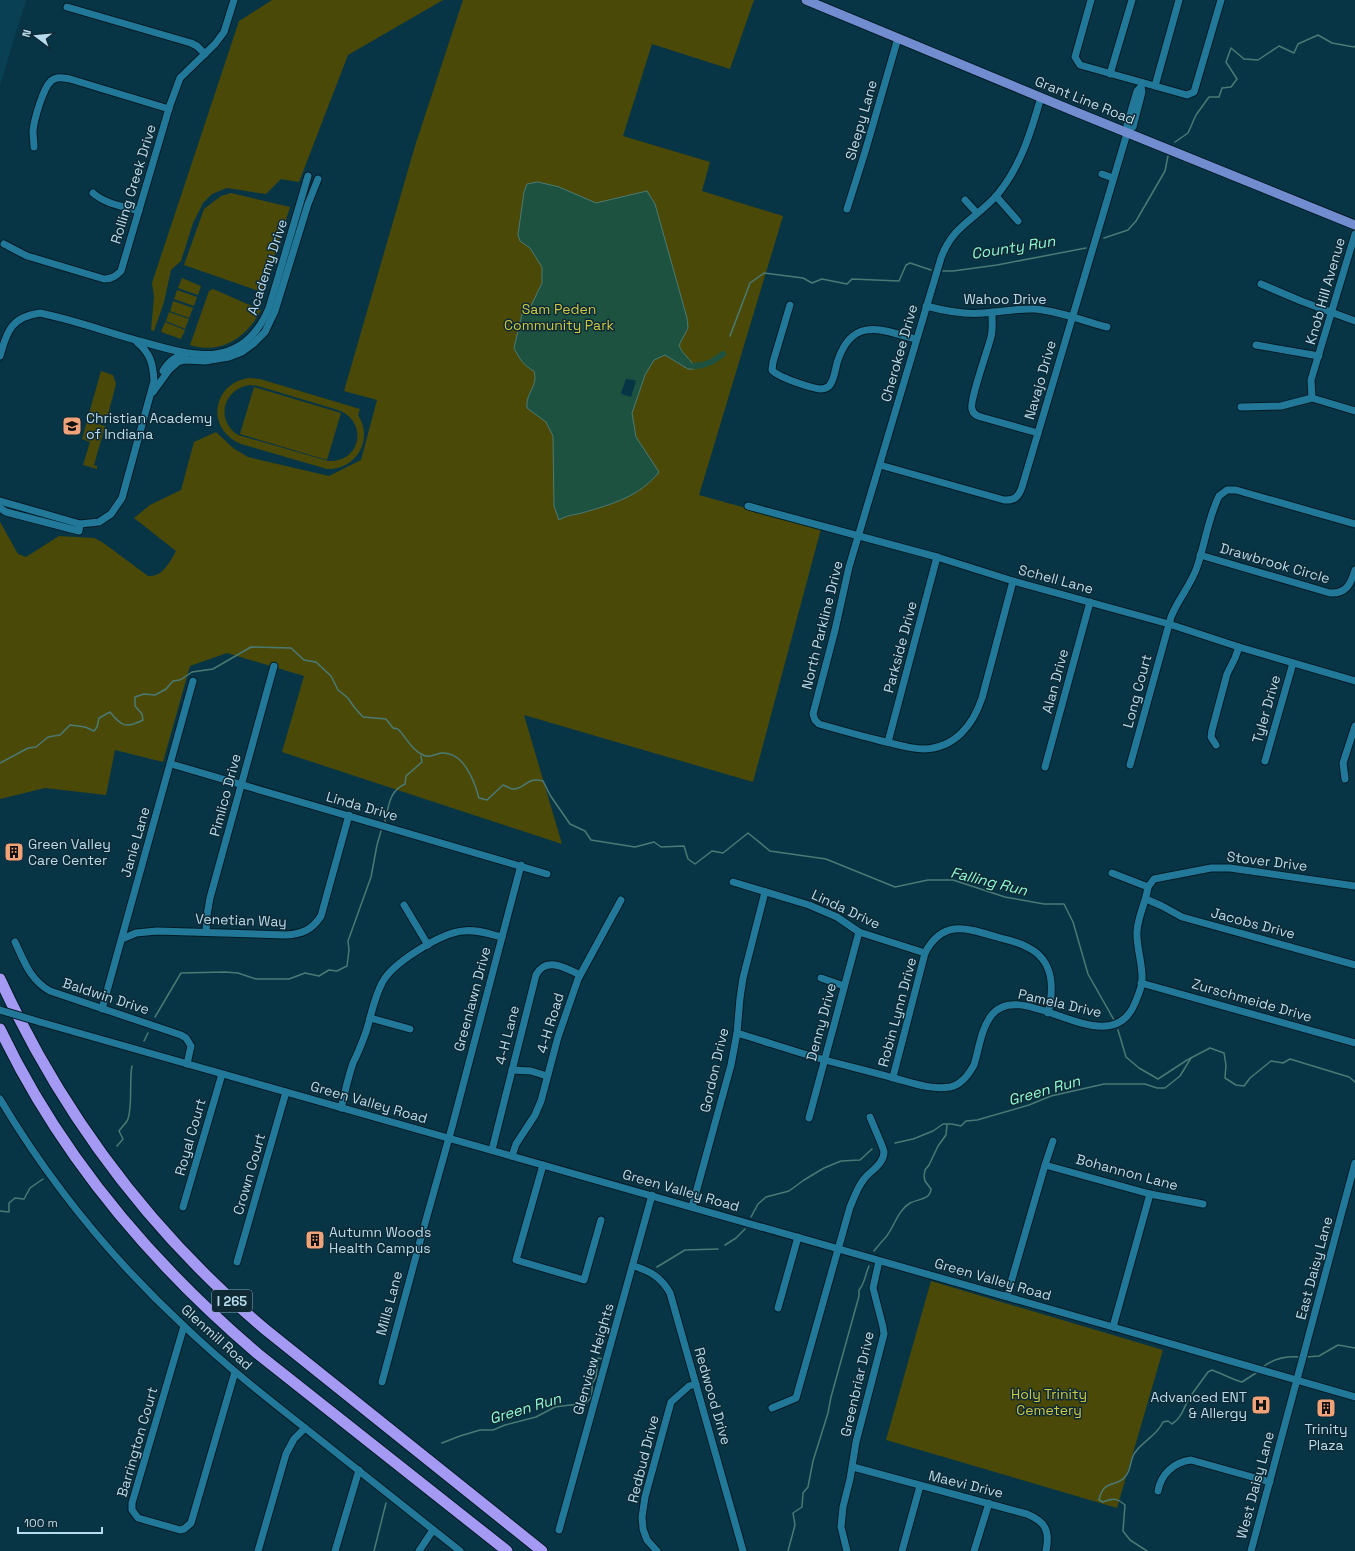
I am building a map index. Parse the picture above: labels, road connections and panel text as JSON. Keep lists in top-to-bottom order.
{
  "streets": {
    "highway": ["I 265"],
    "main road": ["Grant Line Road"],
    "street": [
      "Sleepy Lane",
      "Rolling Creek Drive",
      "Academy Drive",
      "Knob Hill Avenue",
      "Wahoo Drive",
      "Cherokee Drive",
      "Navajo Drive",
      "Drawbrook Circle",
      "Schell Lane",
      "North Parkline Drive",
      "Parkside Drive",
      "Alan Drive",
      "Long Court",
      "Tyler Drive",
      "Pimlico Drive",
      "Linda Drive",
      "Janie Lane",
      "Stover Drive",
      "Venetian Way",
      "Jacobs Drive",
      "Baldwin Drive",
      "Greenlawn Drive",
      "Zurschmeide Drive",
      "Pamela Drive",
      "Robin Lynn Drive",
      "Denny Drive",
      "4-H Road",
      "4-H Lane",
      "Gordon Drive",
      "Green Valley Road",
      "Royal Court",
      "Bohannon Lane",
      "Crown Court",
      "East Daisy Lane",
      "Mills Lane",
      "Glenmill Road",
      "Glenview Heights",
      "Greenbriar Drive",
      "Redwood Drive",
      "Barrington Court",
      "Redbud Drive",
      "Maevi Drive",
      "West Daisy Lane"
    ]
  },
  "crossings": [
    ["Grant Line Road", "Sleepy Lane"],
    ["Grant Line Road", "Cherokee Drive"],
    ["Grant Line Road", "Navajo Drive"],
    ["Wahoo Drive", "Cherokee Drive"],
    ["Wahoo Drive", "Navajo Drive"],
    ["Cherokee Drive", "Navajo Drive"],
    ["Cherokee Drive", "Schell Lane"],
    ["Cherokee Drive", "North Parkline Drive"],
    ["Drawbrook Circle", "Long Court"],
    ["Schell Lane", "North Parkline Drive"],
    ["Schell Lane", "Parkside Drive"],
    ["Schell Lane", "Alan Drive"],
    ["Schell Lane", "Long Court"],
    ["Schell Lane", "Tyler Drive"],
    ["North Parkline Drive", "Parkside Drive"],
    ["Pimlico Drive", "Linda Drive"],
    ["Pimlico Drive", "Venetian Way"],
    ["Linda Drive", "Janie Lane"],
    ["Linda Drive", "Venetian Way"],
    ["Linda Drive", "Greenlawn Drive"],
    ["Linda Drive", "Robin Lynn Drive"],
    ["Linda Drive", "Denny Drive"],
    ["Linda Drive", "Gordon Drive"],
    ["Janie Lane", "Venetian Way"],
    ["Janie Lane", "Baldwin Drive"],
    ["Stover Drive", "Pamela Drive"],
    ["Jacobs Drive", "Pamela Drive"],
    ["Baldwin Drive", "Green Valley Road"],
    ["Greenlawn Drive", "Green Valley Road"],
    ["Greenlawn Drive", "Mills Lane"],
    ["Zurschmeide Drive", "Pamela Drive"],
    ["Pamela Drive", "Robin Lynn Drive"],
    ["Pamela Drive", "Denny Drive"],
    ["Pamela Drive", "Gordon Drive"],
    ["4-H Road", "4-H Lane"],
    ["4-H Road", "Green Valley Road"],
    ["4-H Lane", "Green Valley Road"],
    ["Gordon Drive", "Green Valley Road"],
    ["Green Valley Road", "Royal Court"],
    ["Green Valley Road", "Crown Court"],
    ["Green Valley Road", "East Daisy Lane"],
    ["Green Valley Road", "Mills Lane"],
    ["Green Valley Road", "Glenview Heights"],
    ["Green Valley Road", "Greenbriar Drive"],
    ["Green Valley Road", "West Daisy Lane"],
    ["East Daisy Lane", "West Daisy Lane"],
    ["Glenmill Road", "Barrington Court"],
    ["Glenview Heights", "Redwood Drive"],
    ["Greenbriar Drive", "Maevi Drive"],
    ["Redwood Drive", "Redbud Drive"]
  ],
  "water": ["County Run", "Falling Run", "Green Run"],
  "parks": ["Sam Peden Community Park", "Holy Trinity Cemetery"],
  "places": {
    "school or university": ["Christian Academy of Indiana"],
    "building": ["Green Valley Care Center", "Autumn Woods Health Campus", "Trinity Plaza"],
    "hospital": ["Advanced ENT & Allergy"]
  },
  "scale_bar": "100 m",
  "north": "left"
}
